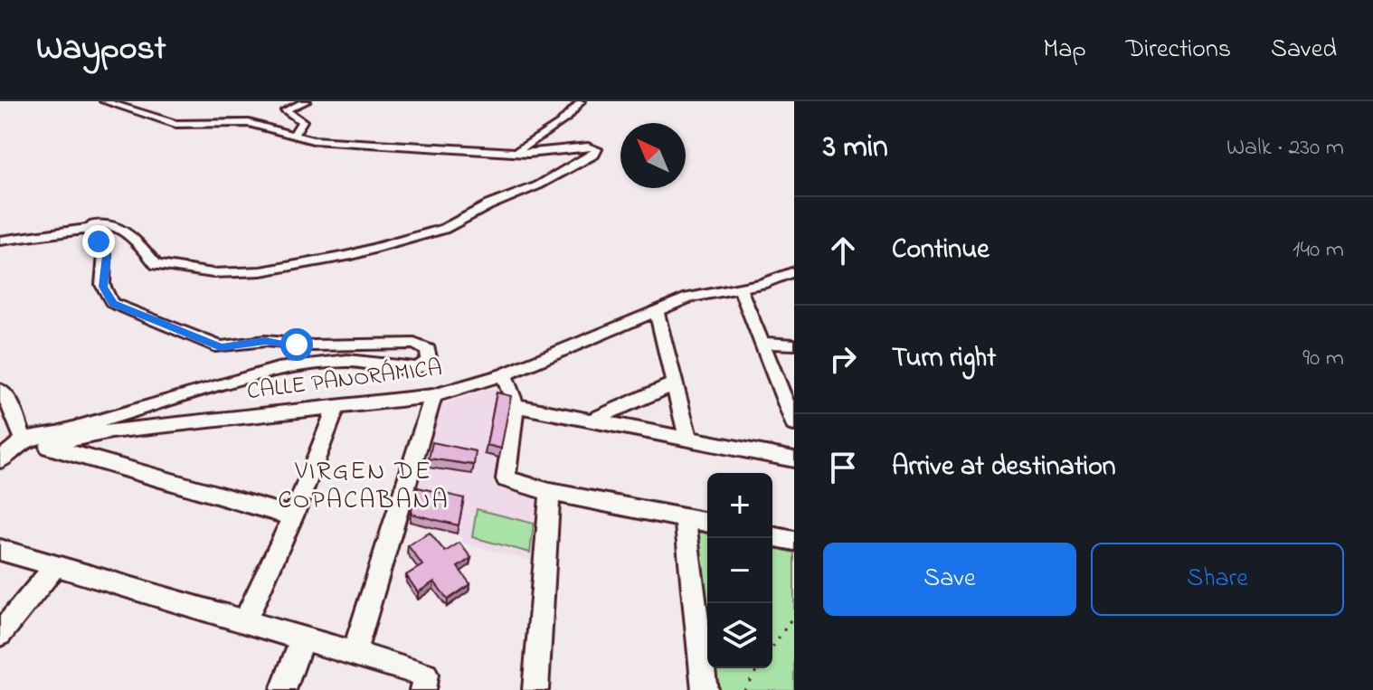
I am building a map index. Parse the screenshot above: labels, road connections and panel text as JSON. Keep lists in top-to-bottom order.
{
  "streets": {
    "street": ["CALLE PANORÁMICA"]
  },
  "districts": ["VIRGEN DE COPACABANA"],
  "north": "top left",
  "page": {
    "header": "Waypost",
    "nav": ["Map", "Directions", "Saved"],
    "heading": ["3 min", "Walk · 230 m"],
    "list": [
      ["Continue", "140 m"],
      ["Turn right", "90 m"],
      "Arrive at destination"
    ],
    "map_buttons": ["+", "−"],
    "buttons": ["Save", "Share"]
  }
}
